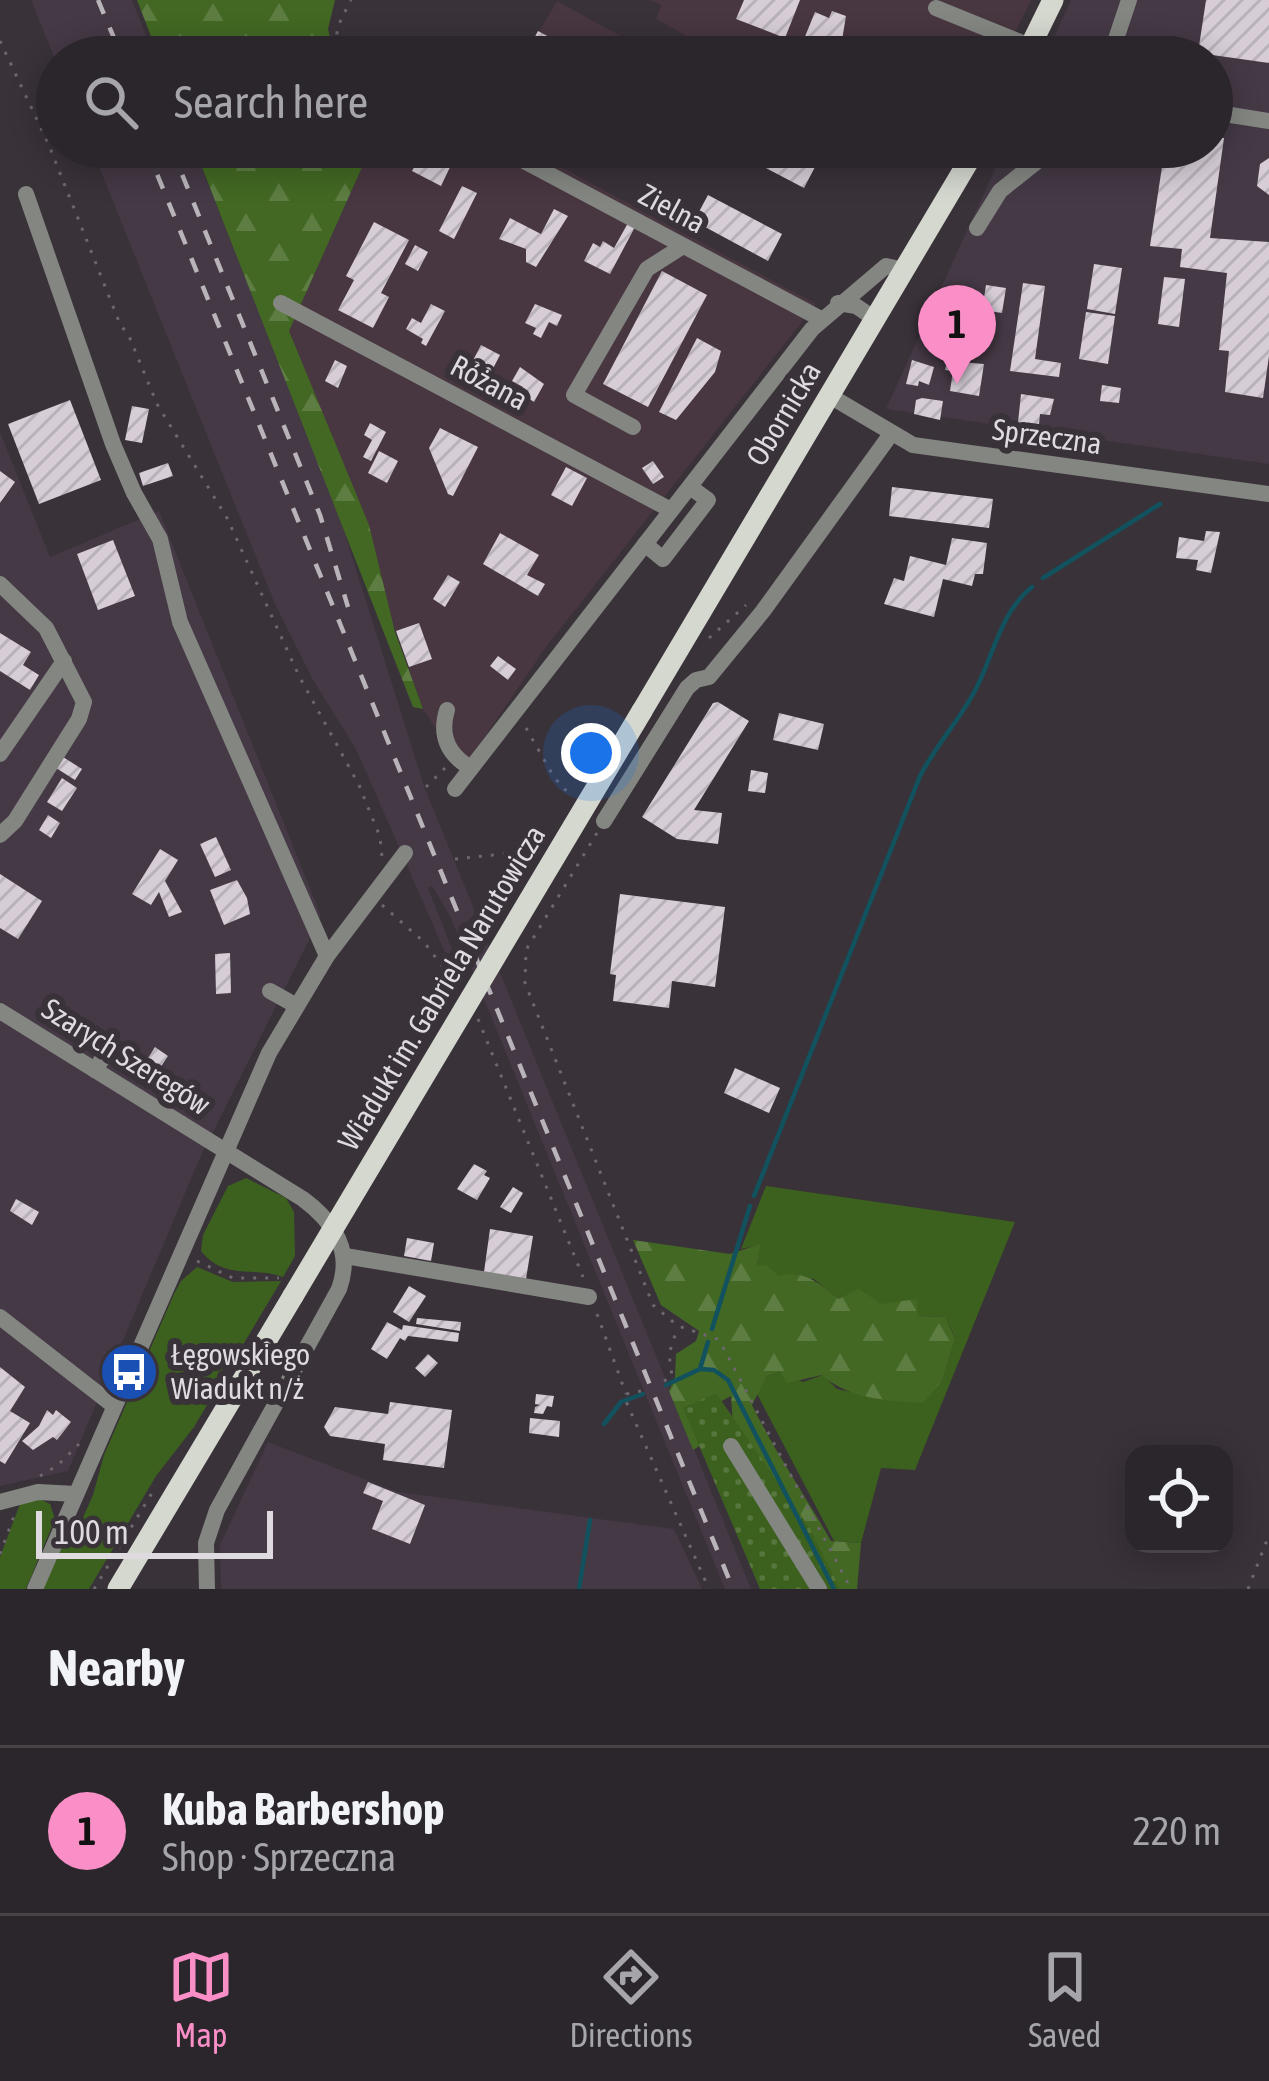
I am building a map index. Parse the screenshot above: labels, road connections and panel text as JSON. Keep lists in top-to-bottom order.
{
  "streets": {
    "main road": ["Obornicka", "Wiadukt im. Gabriela Narutowicza"],
    "street": [
      "Zielna",
      "Różana",
      "Sprzeczna",
      "Szarych Szeregów"
    ]
  },
  "crossings": [
    ["Obornicka", "Sprzeczna"],
    ["Obornicka", "Wiadukt im. Gabriela Narutowicza"]
  ],
  "places": {
    "bus stop": ["Łęgowskiego Wiadukt n/ż"]
  },
  "scale_bar": "100 m",
  "page": {
    "search": "Search here",
    "pins": "1",
    "scale": "100 m",
    "heading": "Nearby",
    "list": [
      {
        "mark": "1",
        "name": "Kuba Barbershop",
        "note": "Shop · Sprzeczna",
        "value": "220 m"
      }
    ],
    "nav": ["Map", "Directions", "Saved"]
  }
}
